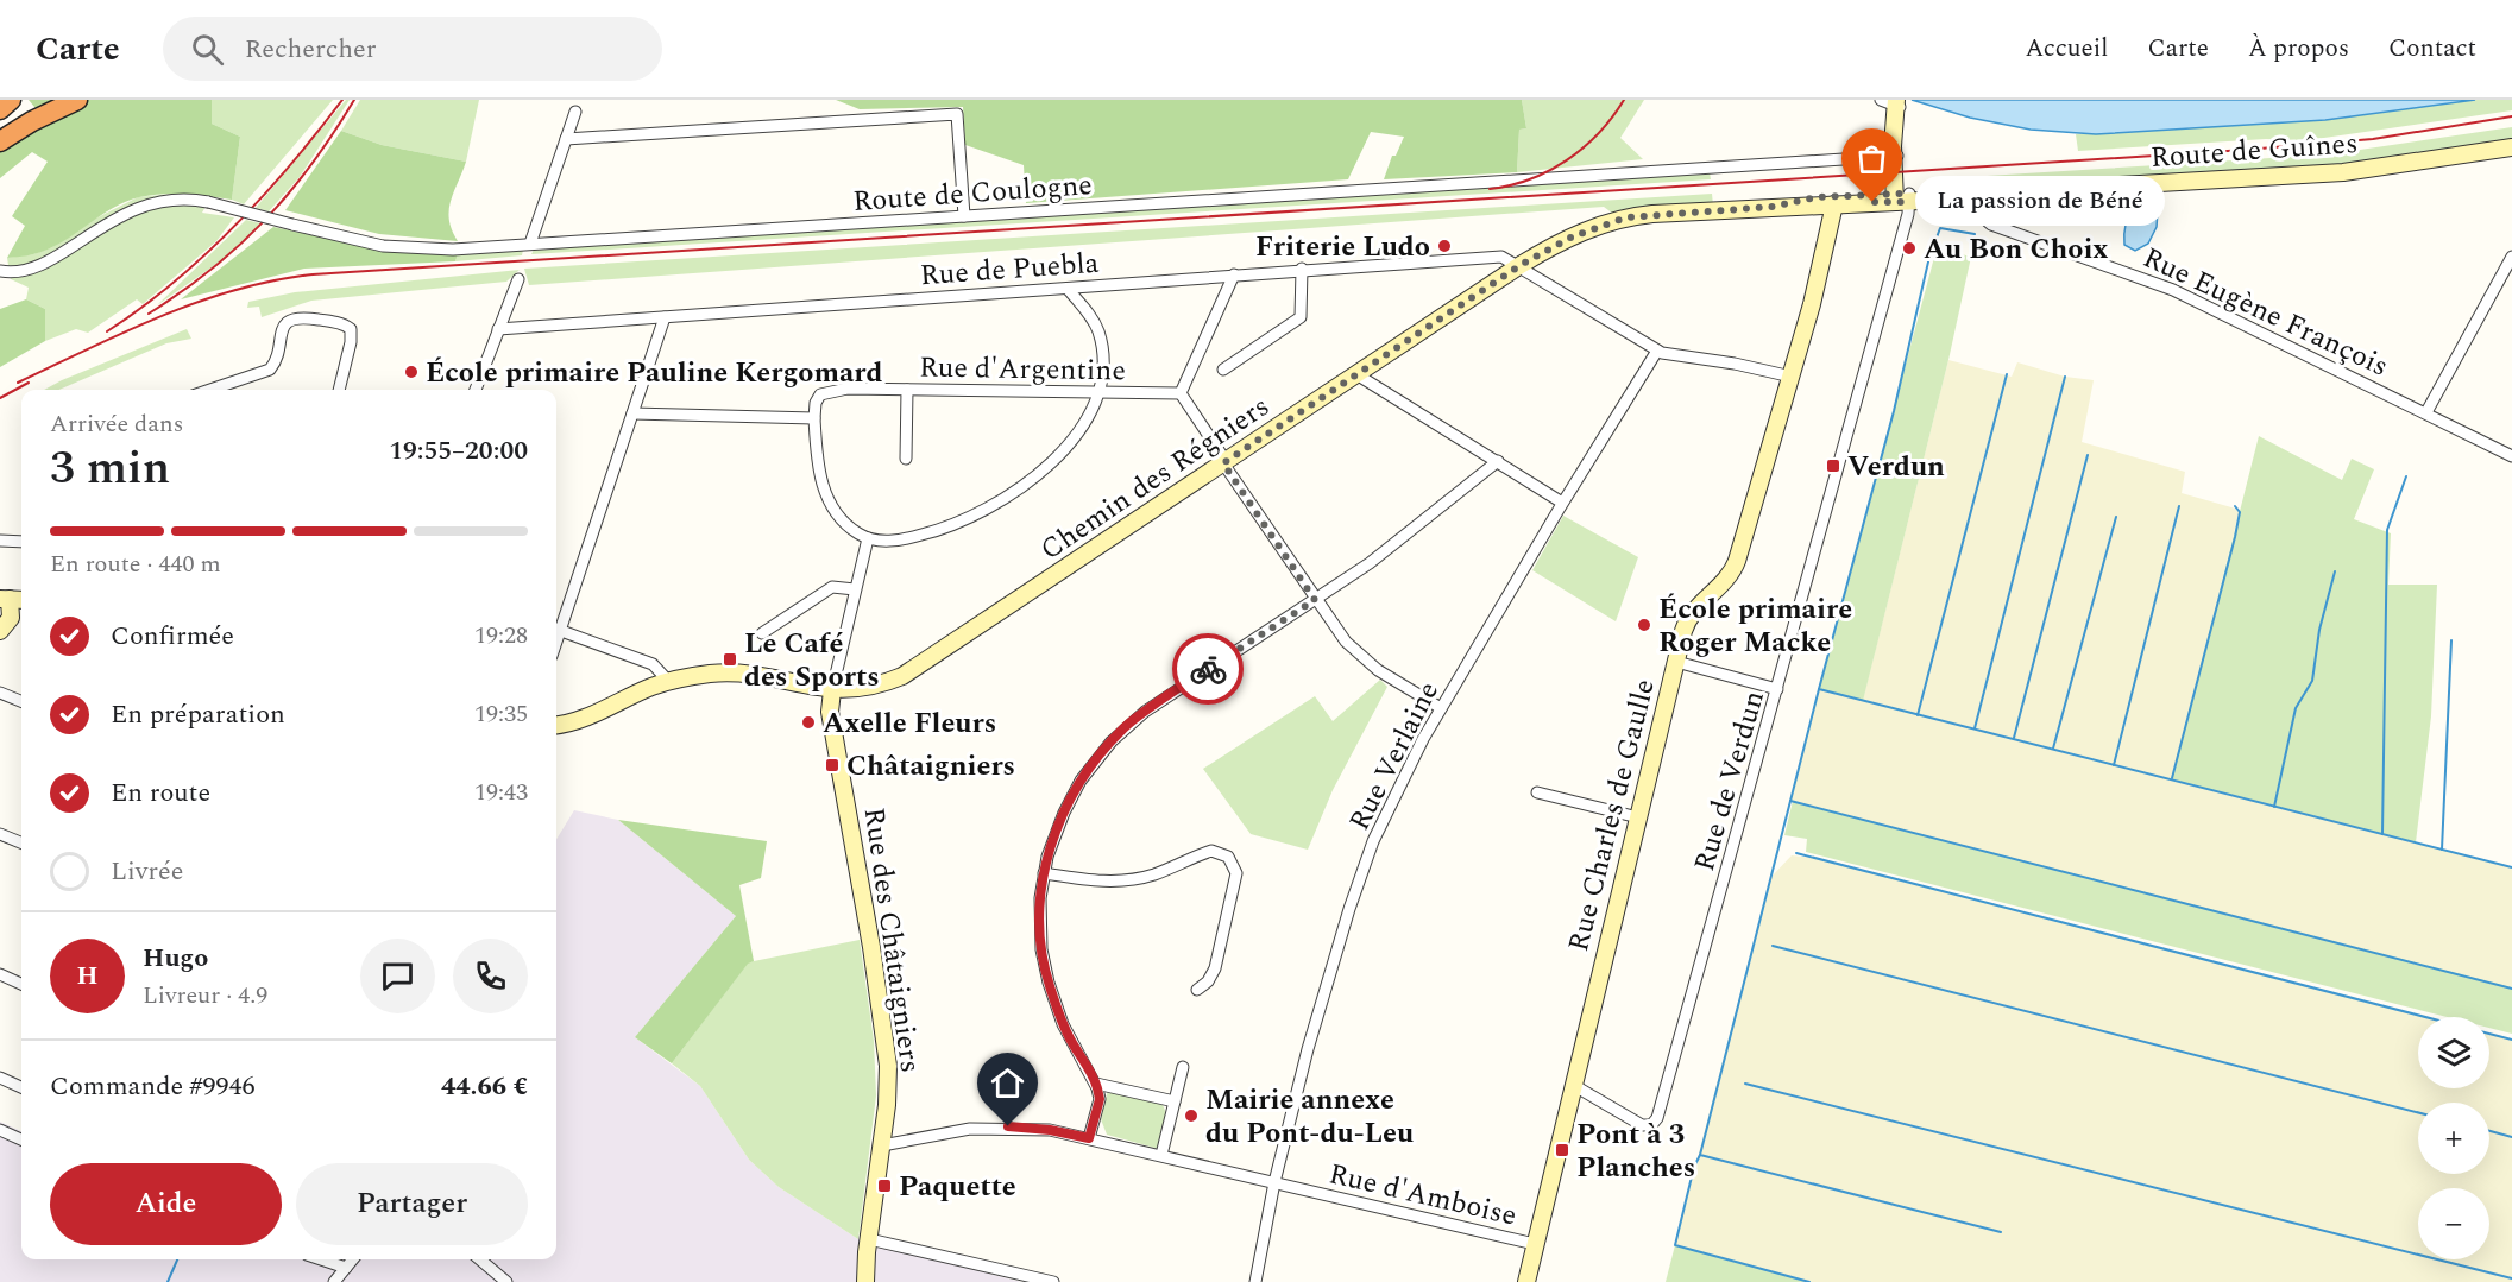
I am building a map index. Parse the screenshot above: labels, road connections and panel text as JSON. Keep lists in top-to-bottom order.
{
  "streets": {
    "main road": [
      "Route de Guînes",
      "Chemin des Régniers",
      "Rue Charles de Gaulle",
      "Rue des Châtaigniers"
    ],
    "street": [
      "Route de Coulogne",
      "Rue de Puebla",
      "Rue Eugène François",
      "Rue d'Argentine",
      "Rue Verlaine",
      "Rue de Verdun",
      "Rue d'Amboise"
    ]
  },
  "crossings": [
    ["Route de Guînes", "Rue Eugène François"],
    ["Route de Guînes", "Chemin des Régniers"],
    ["Route de Guînes", "Rue de Verdun"],
    ["Rue de Puebla", "Chemin des Régniers"],
    ["Rue de Puebla", "Rue Verlaine"],
    ["Chemin des Régniers", "Rue de Verdun"],
    ["Chemin des Régniers", "Rue Charles de Gaulle"],
    ["Chemin des Régniers", "Rue des Châtaigniers"],
    ["Rue Verlaine", "Rue d'Amboise"],
    ["Rue de Verdun", "Rue Charles de Gaulle"],
    ["Rue Charles de Gaulle", "Rue d'Amboise"],
    ["Rue des Châtaigniers", "Rue d'Amboise"]
  ],
  "places": {
    "other": [
      "La passion de Béné",
      "Friterie Ludo",
      "Au Bon Choix",
      "École primaire Pauline Kergomard",
      "École primaire Roger Macke",
      "Axelle Fleurs",
      "Mairie annexe du Pont-du-Leu"
    ],
    "transit": [
      "Verdun",
      "Le Café des Sports",
      "Châtaigniers",
      "Pont à 3 Planches",
      "Paquette"
    ]
  },
  "page": {
    "header": "Carte",
    "search": "Rechercher",
    "nav": [
      "Accueil",
      "Carte",
      "À propos",
      "Contact"
    ],
    "bubble": "La passion de Béné",
    "heading": ["3 min", "Arrivée dans", "19:55–20:00"],
    "panel": [
      "Hugo",
      "Livreur · 4.9",
      "Commande #9946",
      "44.66 €"
    ],
    "bar": "En route · 440 m",
    "list": [
      ["Confirmée", "19:28"],
      ["En préparation", "19:35"],
      ["En route", "19:43"],
      "Livrée"
    ],
    "round": "H",
    "map_buttons": ["+", "−"],
    "buttons": ["Aide", "Partager"]
  }
}
